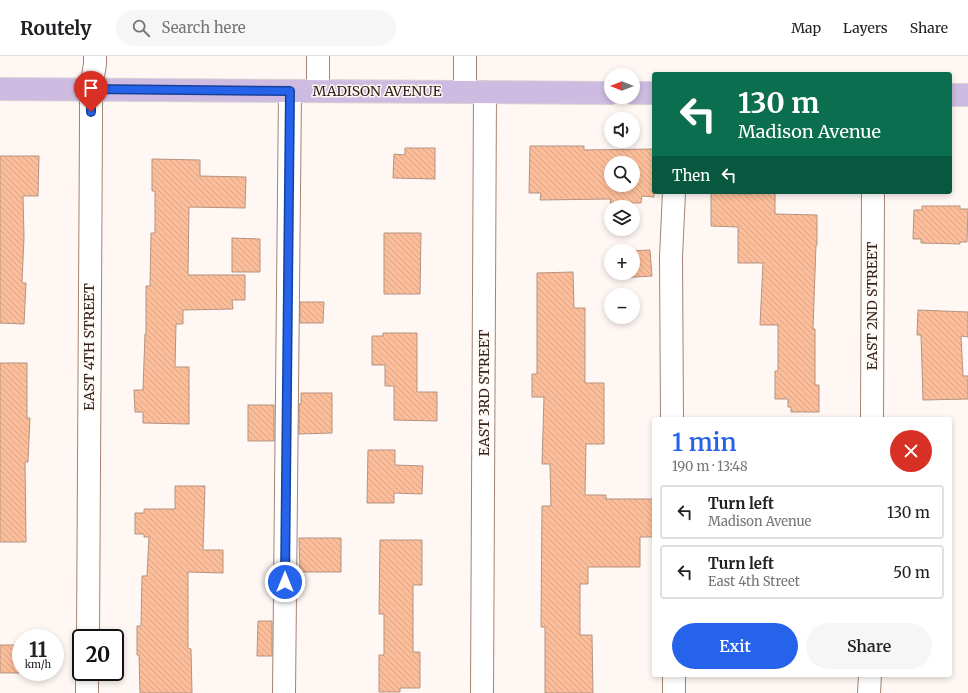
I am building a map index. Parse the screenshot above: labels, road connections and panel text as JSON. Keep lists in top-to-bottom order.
{
  "streets": {
    "main road": ["MADISON AVENUE"],
    "street": ["EAST 2ND STREET", "EAST 4TH STREET", "EAST 3RD STREET"]
  },
  "crossings": [
    ["MADISON AVENUE", "EAST 4TH STREET"],
    ["MADISON AVENUE", "EAST 3RD STREET"]
  ],
  "north": "left",
  "page": {
    "header": "Routely",
    "search": "Search here",
    "nav": ["Map", "Layers", "Share"],
    "map_buttons": ["+", "−"],
    "turn": ["130 m", "Madison Avenue"],
    "then": "Then",
    "heading": ["1 min", "190 m · 13:48"],
    "list": [
      {
        "name": "Turn left",
        "note": "Madison Avenue",
        "value": "130 m"
      },
      {
        "name": "Turn left",
        "note": "East 4th Street",
        "value": "50 m"
      }
    ],
    "buttons": ["Exit", "Share"],
    "speed": "11 km/h",
    "limit": "20"
  }
}
